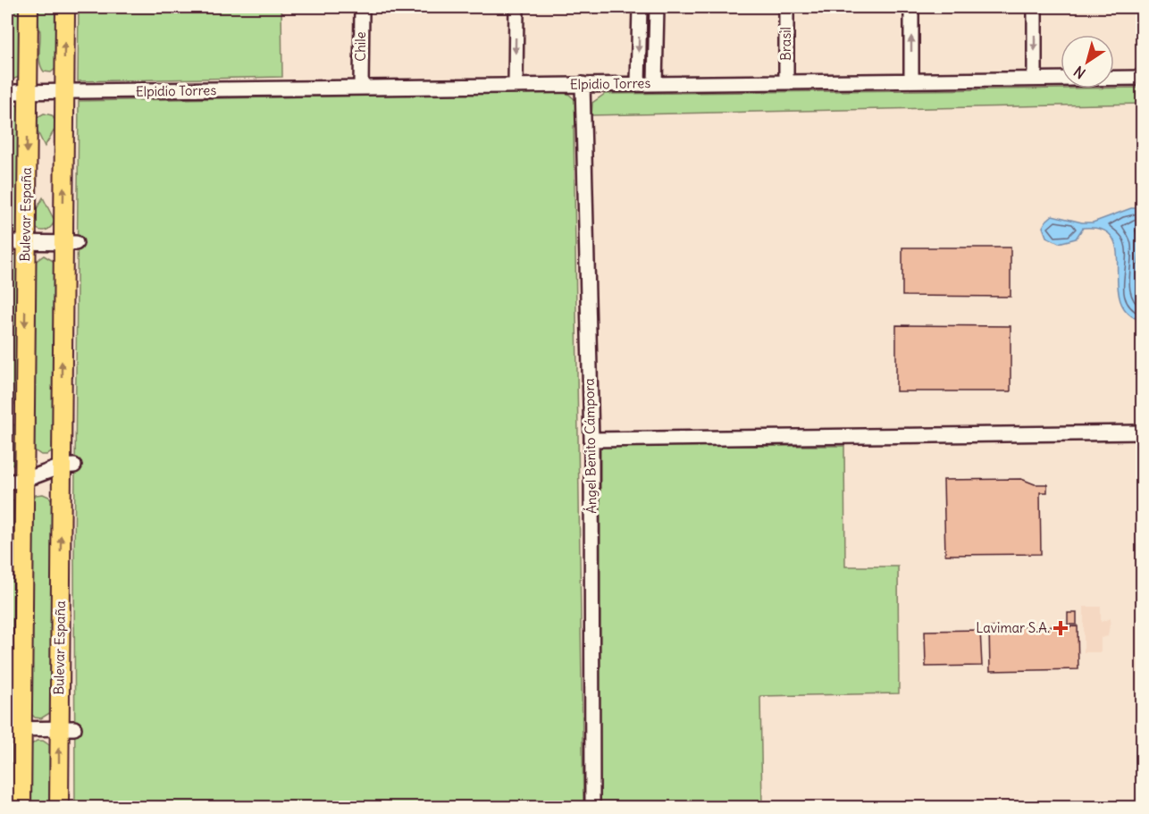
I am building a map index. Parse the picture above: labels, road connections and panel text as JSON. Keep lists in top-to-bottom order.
{
  "streets": {
    "main road": ["Bulevar España"],
    "street": [
      "Brasil",
      "Chile",
      "Elpidio Torres",
      "Ángel Benito Cámpora"
    ]
  },
  "crossings": [
    ["Brasil", "Elpidio Torres"],
    ["Chile", "Elpidio Torres"],
    ["Elpidio Torres", "Bulevar España"],
    ["Elpidio Torres", "Ángel Benito Cámpora"]
  ],
  "places": {
    "health": ["Lavimar S.A."]
  },
  "north": "bottom left"
}
